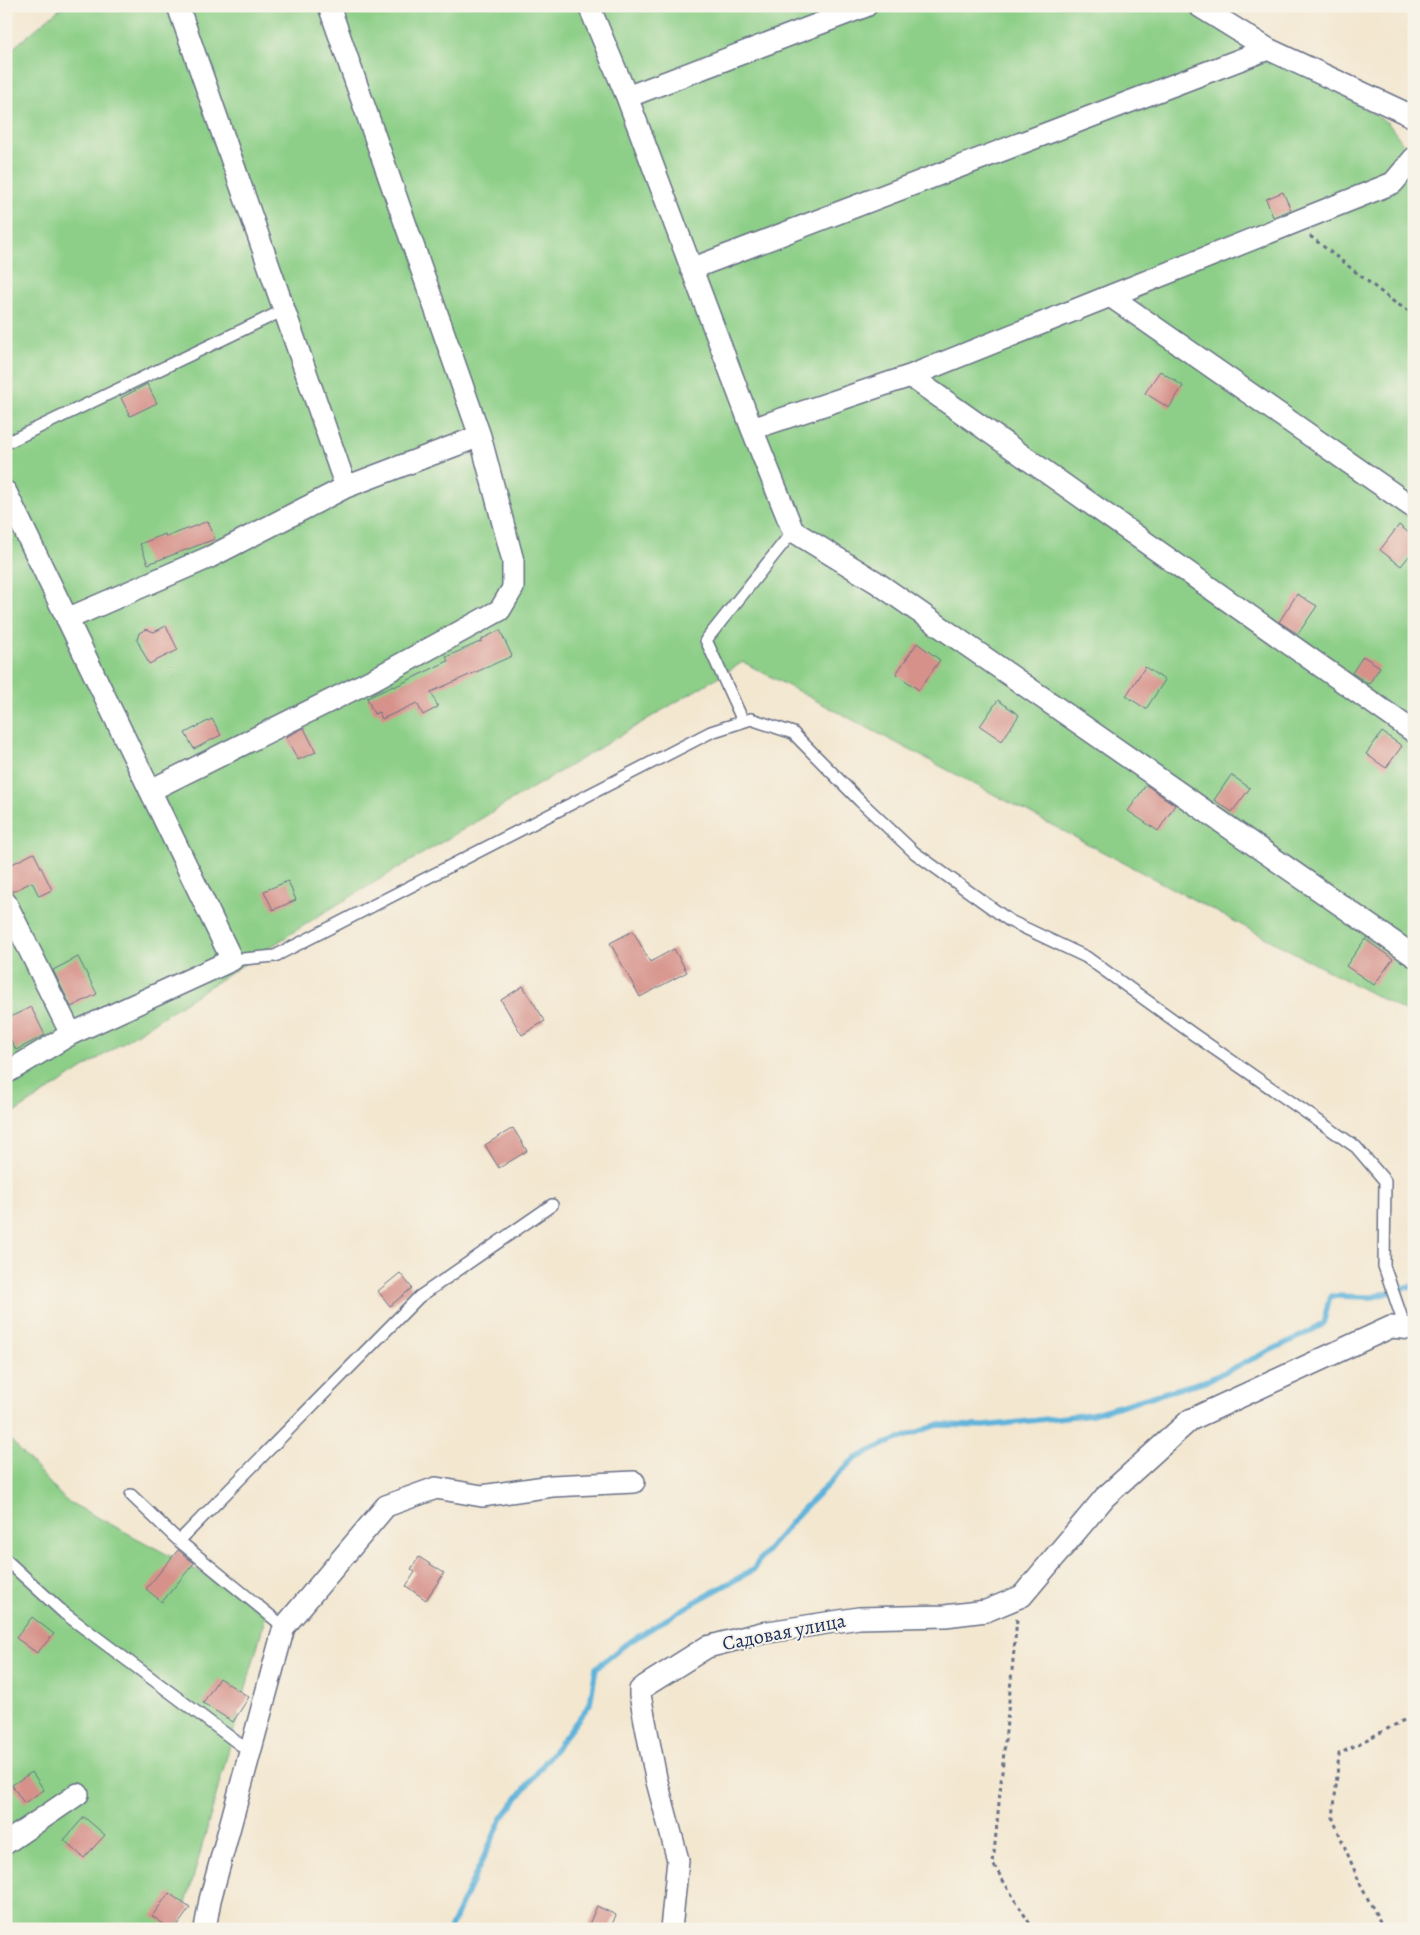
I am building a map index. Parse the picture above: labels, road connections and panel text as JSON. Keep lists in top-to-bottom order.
{
  "streets": {
    "street": ["Садовая улица"]
  }
}
